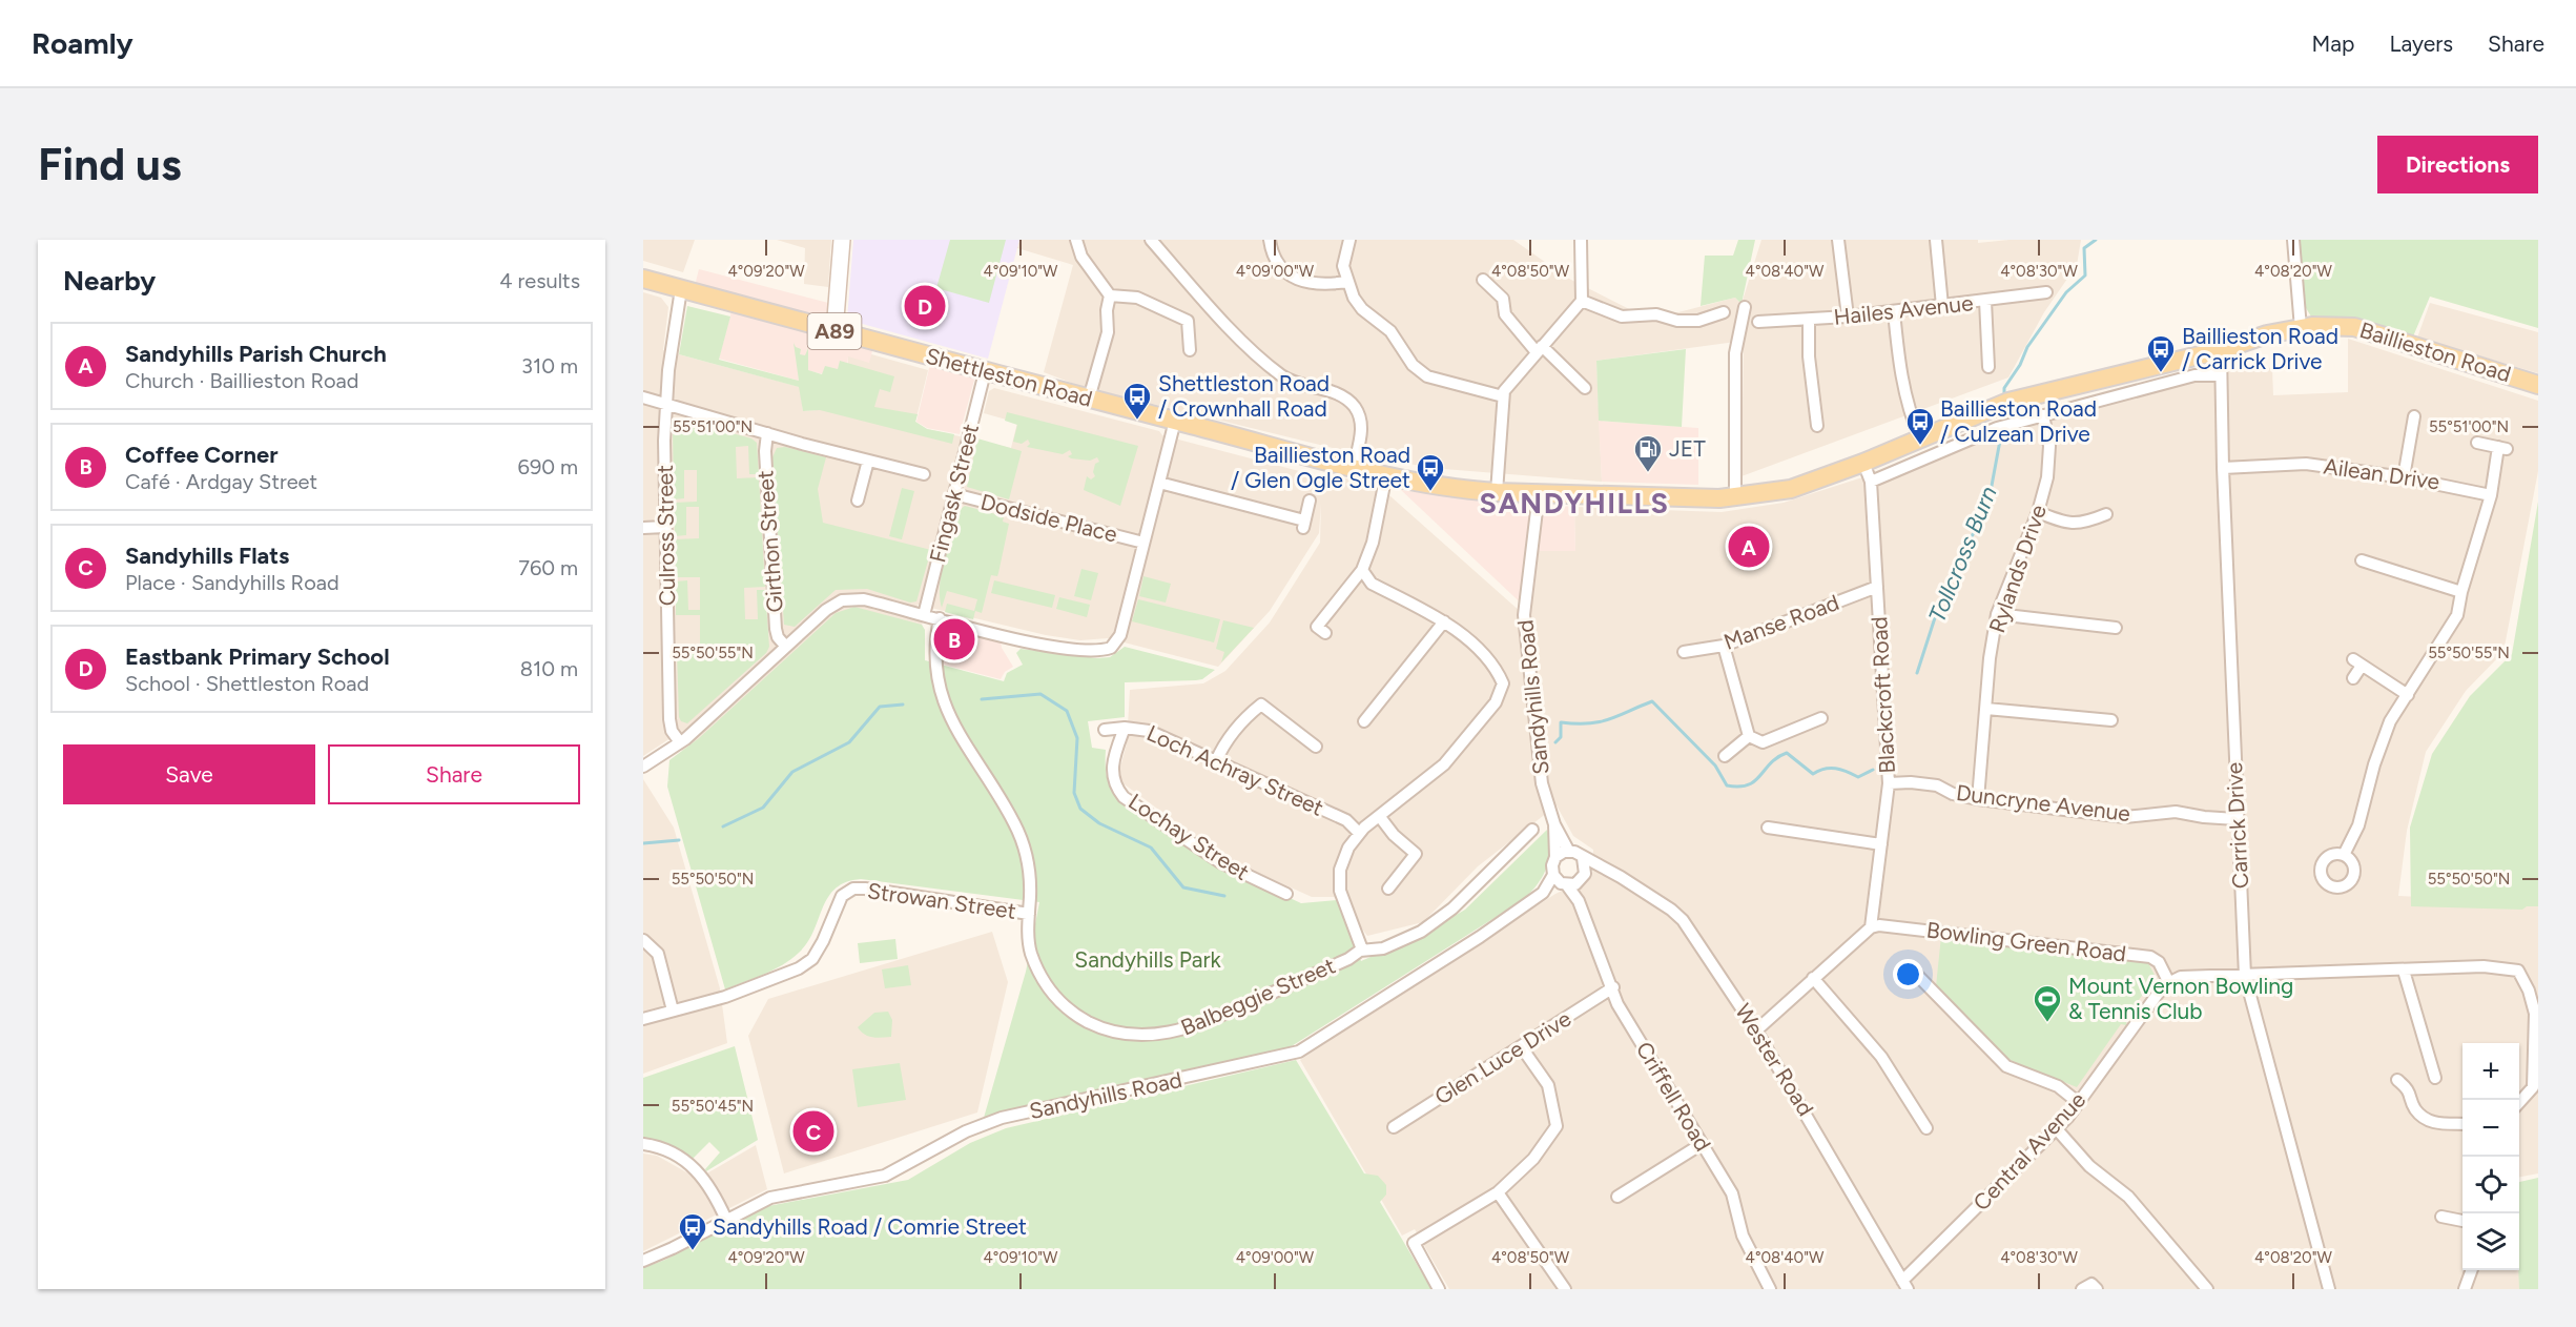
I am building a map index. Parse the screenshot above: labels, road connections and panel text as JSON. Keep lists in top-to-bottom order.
{
  "streets": {
    "main road": ["A89", "Baillieston Road", "Shettleston Road"],
    "street": [
      "Hailes Avenue",
      "Ailean Drive",
      "Fingask Street",
      "Dodside Place",
      "Culross Street",
      "Girthon Street",
      "Rylands Drive",
      "Manse Road",
      "Blackcroft Road",
      "Sandyhills Road",
      "Loch Achray Street",
      "Duncryne Avenue",
      "Carrick Drive",
      "Lochay Street",
      "Strowan Street",
      "Bowling Green Road",
      "Balbeggie Street",
      "Glen Luce Drive",
      "Wester Road",
      "Criffell Road",
      "Central Avenue"
    ]
  },
  "crossings": [
    ["Baillieston Road", "Shettleston Road"],
    ["Baillieston Road", "Blackcroft Road"],
    ["Baillieston Road", "Sandyhills Road"],
    ["Baillieston Road", "Carrick Drive"],
    ["Shettleston Road", "Fingask Street"],
    ["Shettleston Road", "Culross Street"],
    ["Ailean Drive", "Carrick Drive"],
    ["Fingask Street", "Dodside Place"],
    ["Rylands Drive", "Duncryne Avenue"],
    ["Manse Road", "Blackcroft Road"],
    ["Blackcroft Road", "Duncryne Avenue"],
    ["Blackcroft Road", "Bowling Green Road"],
    ["Sandyhills Road", "Wester Road"],
    ["Sandyhills Road", "Criffell Road"],
    ["Loch Achray Street", "Lochay Street"],
    ["Duncryne Avenue", "Carrick Drive"],
    ["Strowan Street", "Balbeggie Street"],
    ["Bowling Green Road", "Central Avenue"],
    ["Glen Luce Drive", "Criffell Road"],
    ["Wester Road", "Criffell Road"],
    ["Wester Road", "Central Avenue"]
  ],
  "districts": ["SANDYHILLS"],
  "water": ["Tollcross Burn"],
  "parks": ["Sandyhills Park"],
  "places": {
    "bus stop": [
      "Baillieston Road / Carrick Drive",
      "Shettleston Road / Crownhall Road",
      "Baillieston Road / Culzean Drive",
      "Baillieston Road / Glen Ogle Street",
      "Sandyhills Road / Comrie Street"
    ],
    "fuel station": ["JET"],
    "sports": ["Mount Vernon Bowling & Tennis Club"]
  },
  "page": {
    "header": "Roamly",
    "nav": ["Map", "Layers", "Share"],
    "buttons": [
      "Directions",
      ["Save", "Share"]
    ],
    "title": "Find us",
    "heading": ["Nearby", "4 results"],
    "pins": [
      "D",
      "A",
      "B",
      "C"
    ],
    "list": [
      {
        "mark": "A",
        "name": "Sandyhills Parish Church",
        "note": "Church · Baillieston Road",
        "value": "310 m"
      },
      {
        "mark": "B",
        "name": "Coffee Corner",
        "note": "Café · Ardgay Street",
        "value": "690 m"
      },
      {
        "mark": "C",
        "name": "Sandyhills Flats",
        "note": "Place · Sandyhills Road",
        "value": "760 m"
      },
      {
        "mark": "D",
        "name": "Eastbank Primary School",
        "note": "School · Shettleston Road",
        "value": "810 m"
      }
    ],
    "map_buttons": ["+", "−"]
  },
  "coordinates": [
    "4°09'20\"W",
    "4°09'10\"W",
    "4°09'00\"W",
    "4°08'50\"W",
    "4°08'40\"W",
    "4°08'30\"W",
    "4°08'20\"W",
    "55°51'00\"N",
    "55°50'55\"N",
    "55°50'50\"N",
    "55°50'45\"N"
  ]
}
